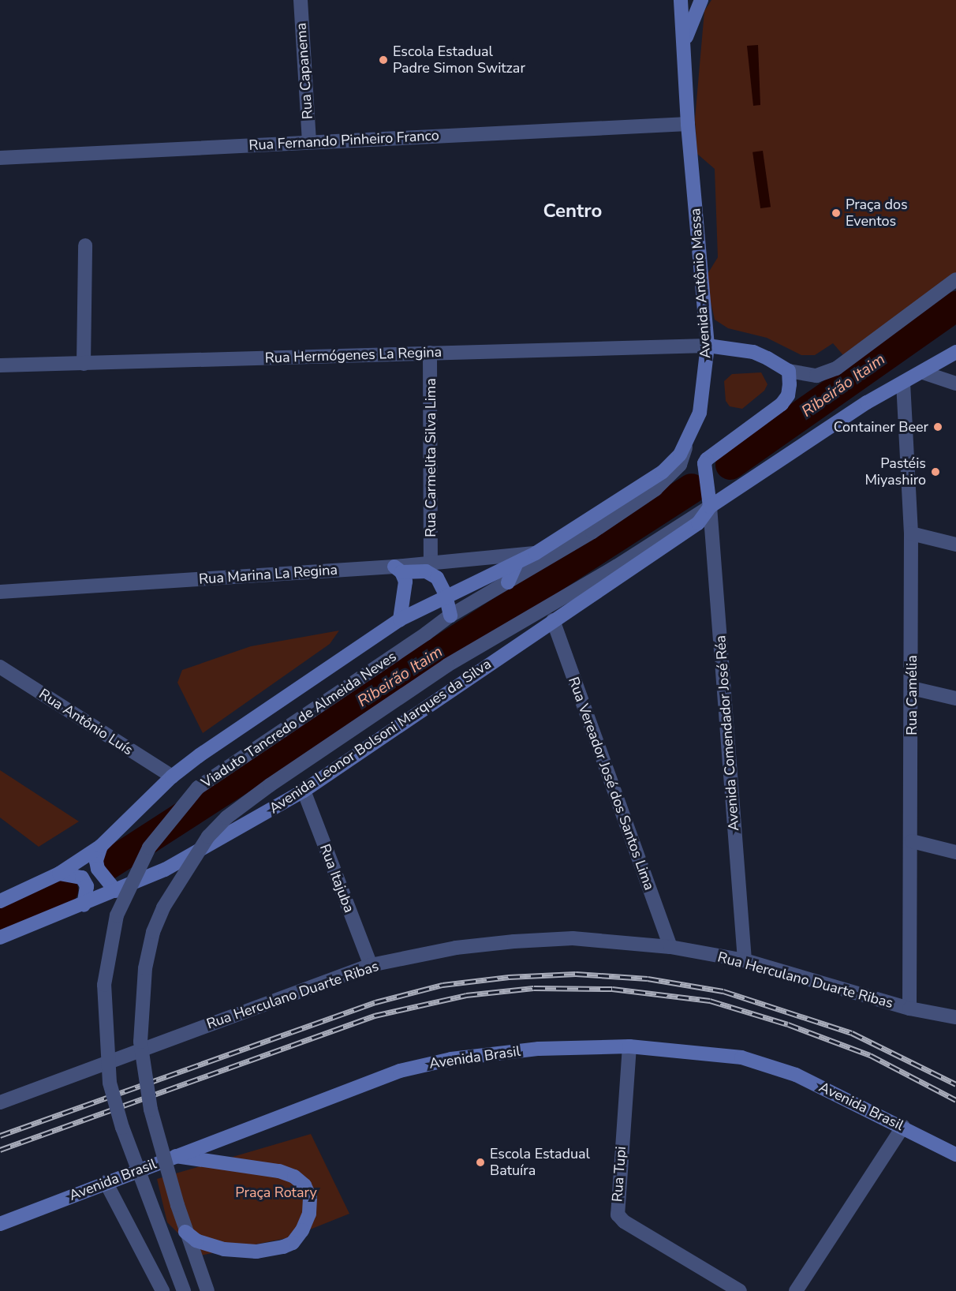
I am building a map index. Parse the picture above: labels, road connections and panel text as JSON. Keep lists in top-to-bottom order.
{
  "streets": {
    "main road": ["Avenida Antônio Massa", "Avenida Leonor Bolsoni Marques da Silva", "Avenida Brasil"],
    "street": [
      "Rua Capanema",
      "Rua Fernando Pinheiro Franco",
      "Rua Hermógenes La Regina",
      "Rua Carmelita Silva Lima",
      "Rua Marina La Regina",
      "Rua Camélia",
      "Viaduto Tancredo de Almeida Neves",
      "Rua Antônio Luís",
      "Avenida Comendador José Réa",
      "Rua Vereador José dos Santos Lima",
      "Rua Itajuba",
      "Rua Herculano Duarte Ribas",
      "Rua Tupi"
    ]
  },
  "crossings": [
    ["Rua Capanema", "Rua Fernando Pinheiro Franco"],
    ["Rua Fernando Pinheiro Franco", "Avenida Antônio Massa"],
    ["Avenida Antônio Massa", "Rua Hermógenes La Regina"],
    ["Avenida Antônio Massa", "Rua Marina La Regina"],
    ["Rua Hermógenes La Regina", "Rua Carmelita Silva Lima"],
    ["Rua Carmelita Silva Lima", "Rua Marina La Regina"],
    ["Rua Camélia", "Avenida Leonor Bolsoni Marques da Silva"],
    ["Rua Camélia", "Rua Herculano Duarte Ribas"],
    ["Avenida Comendador José Réa", "Avenida Leonor Bolsoni Marques da Silva"],
    ["Avenida Comendador José Réa", "Rua Herculano Duarte Ribas"],
    ["Avenida Leonor Bolsoni Marques da Silva", "Rua Vereador José dos Santos Lima"],
    ["Avenida Leonor Bolsoni Marques da Silva", "Rua Itajuba"],
    ["Rua Vereador José dos Santos Lima", "Rua Herculano Duarte Ribas"],
    ["Rua Itajuba", "Rua Herculano Duarte Ribas"],
    ["Avenida Brasil", "Rua Tupi"]
  ],
  "districts": ["Centro"],
  "water": ["Ribeirão Itaim"],
  "parks": ["Praça Rotary"],
  "places": [
    "Escola Estadual Padre Simon Switzar",
    "Praça dos Eventos",
    "Container Beer",
    "Pastéis Miyashiro",
    "Escola Estadual Batuíra"
  ]
}
